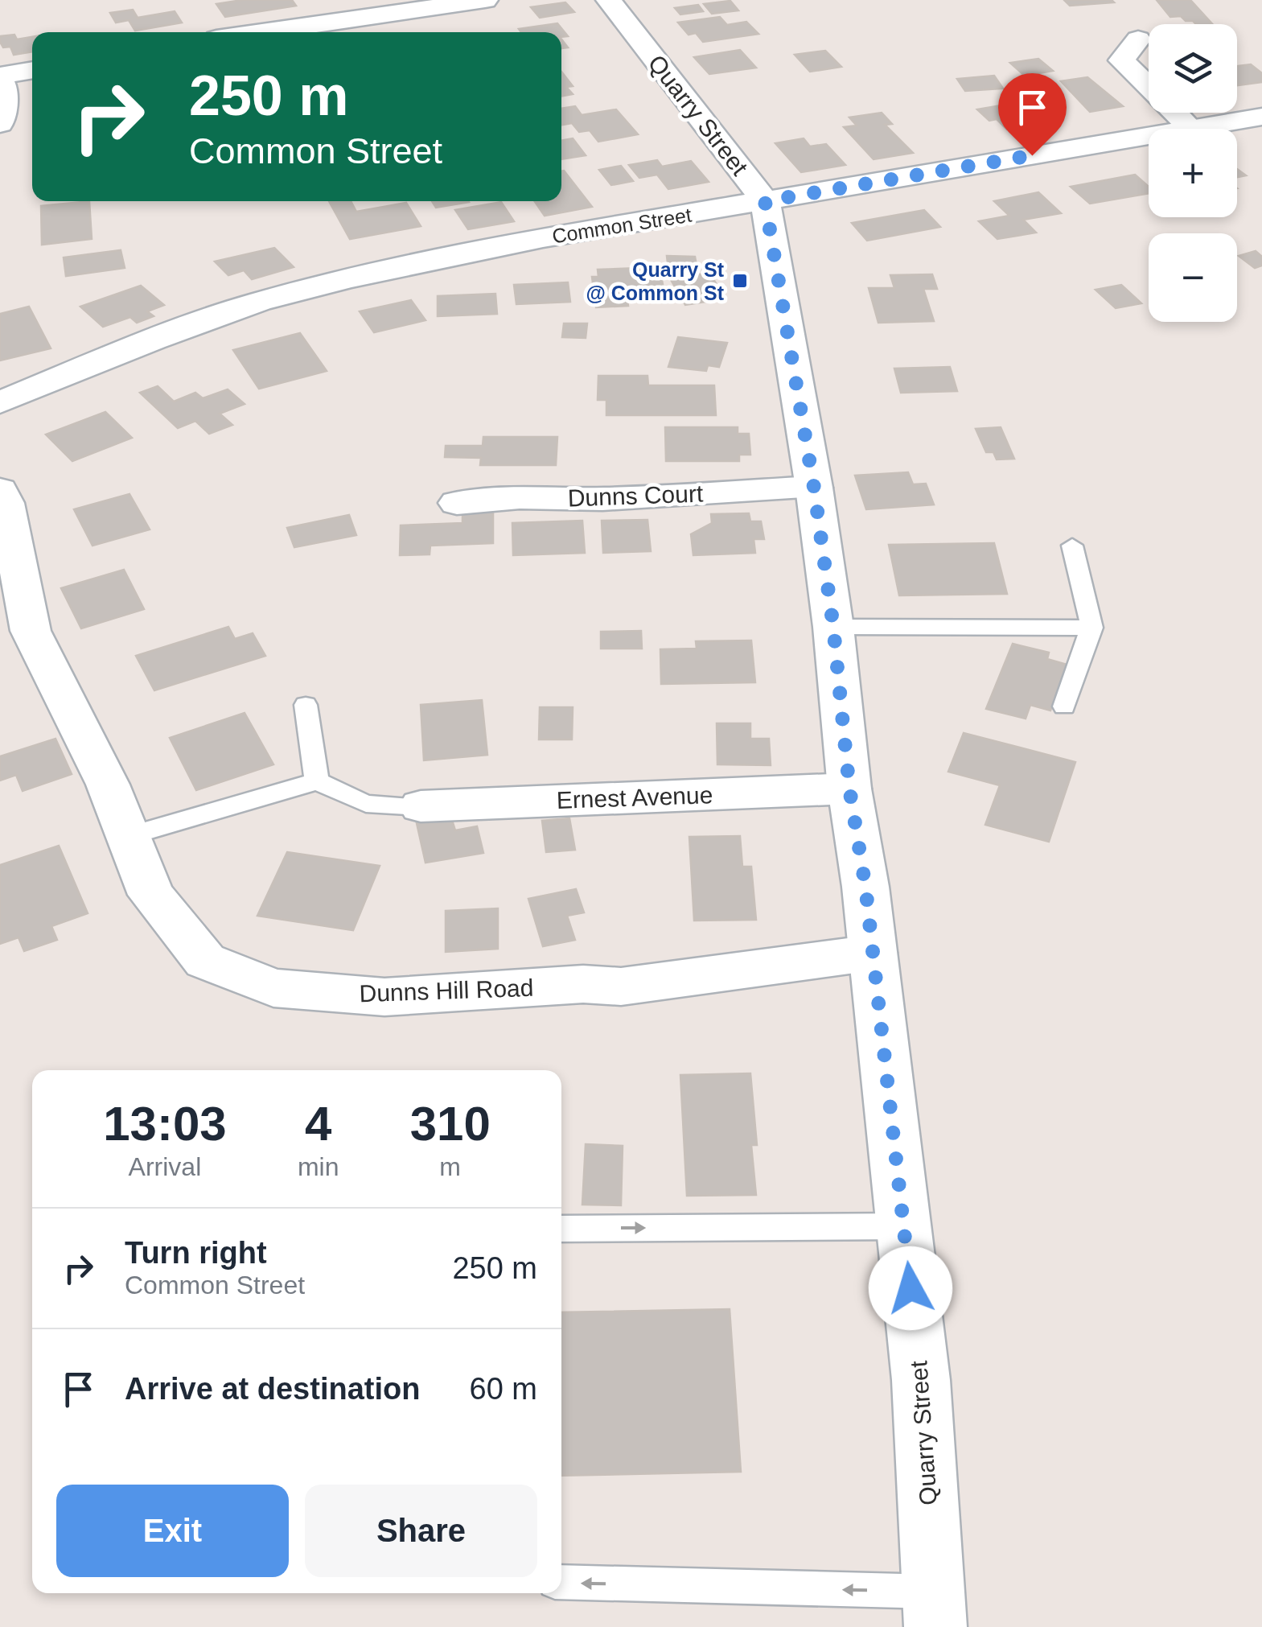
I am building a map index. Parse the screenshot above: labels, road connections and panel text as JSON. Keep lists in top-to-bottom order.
{
  "streets": {
    "street": [
      "Quarry Street",
      "Common Street",
      "Dunns Court",
      "Ernest Avenue",
      "Dunns Hill Road"
    ]
  },
  "crossings": [
    ["Quarry Street", "Common Street"],
    ["Quarry Street", "Dunns Court"],
    ["Quarry Street", "Ernest Avenue"],
    ["Quarry Street", "Dunns Hill Road"]
  ],
  "places": {
    "transit": ["Quarry St @ Common St"]
  },
  "page": {
    "map_buttons": ["+", "−"],
    "turn": ["250 m", "Common Street"],
    "eta": [
      "13:03",
      "Arrival",
      "4",
      "min",
      "310",
      "m"
    ],
    "list": [
      {
        "name": "Turn right",
        "note": "Common Street",
        "value": "250 m"
      },
      {
        "name": "Arrive at destination",
        "value": "60 m"
      }
    ],
    "buttons": ["Exit", "Share"]
  }
}
